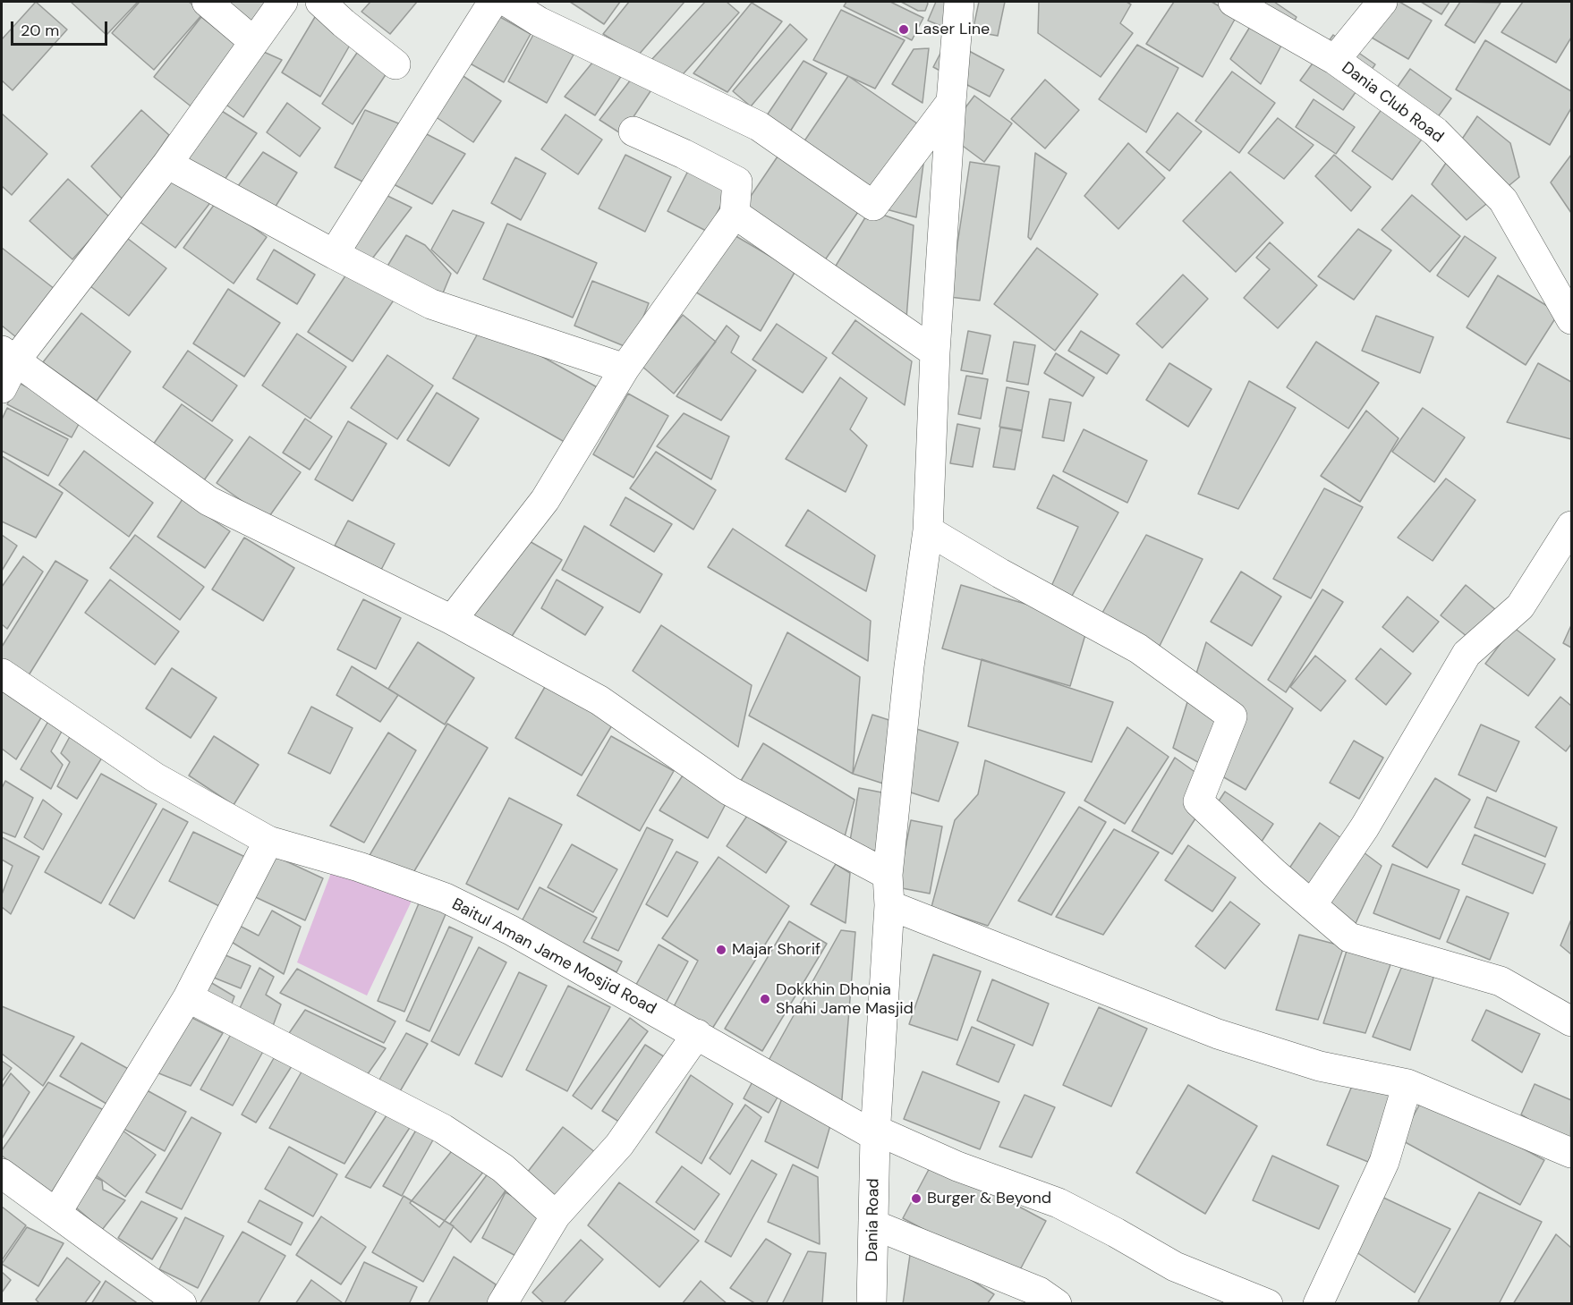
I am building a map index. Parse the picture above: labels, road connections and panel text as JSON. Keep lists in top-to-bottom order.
{
  "streets": {
    "street": ["Dania Club Road", "Baitul Aman Jame Mosjid Road", "Dania Road"]
  },
  "crossings": [
    ["Baitul Aman Jame Mosjid Road", "Dania Road"]
  ],
  "places": [
    "Laser Line",
    "Majar Shorif",
    "Dokkhin Dhonia Shahi Jame Masjid",
    "Burger & Beyond"
  ],
  "scale_bar": "20 m"
}
